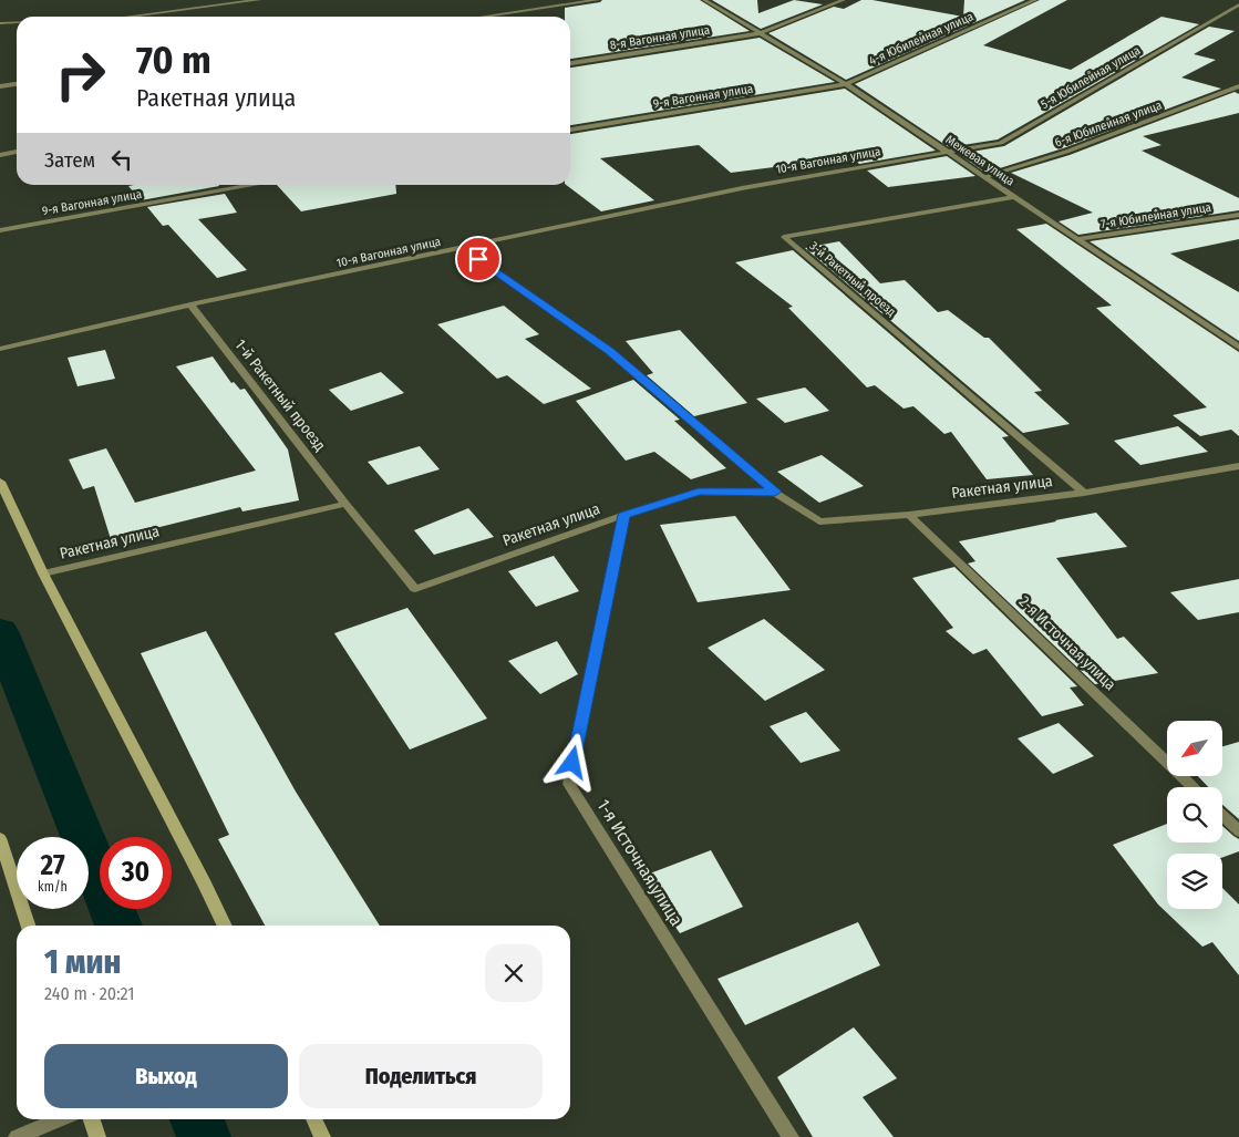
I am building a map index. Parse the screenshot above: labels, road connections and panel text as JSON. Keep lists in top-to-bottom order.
{
  "streets": {
    "street": [
      "8-я Вагонная улица",
      "4-я Юбилейная улица",
      "5-я Юбилейная улица",
      "9-я Вагонная улица",
      "6-я Юбилейная улица",
      "10-я Вагонная улица",
      "Межевая улица",
      "7-я Юбилейная улица",
      "3-й Ракетный проезд",
      "1-й Ракетный проезд",
      "Ракетная улица",
      "2-я Источная улица",
      "1-я Источная улица"
    ]
  },
  "crossings": [
    ["8-я Вагонная улица", "Межевая улица"],
    ["4-я Юбилейная улица", "9-я Вагонная улица"],
    ["4-я Юбилейная улица", "Межевая улица"],
    ["5-я Юбилейная улица", "10-я Вагонная улица"],
    ["5-я Юбилейная улица", "Межевая улица"],
    ["9-я Вагонная улица", "Межевая улица"],
    ["6-я Юбилейная улица", "Межевая улица"],
    ["10-я Вагонная улица", "Межевая улица"],
    ["10-я Вагонная улица", "1-й Ракетный проезд"],
    ["Межевая улица", "7-я Юбилейная улица"],
    ["Межевая улица", "3-й Ракетный проезд"],
    ["3-й Ракетный проезд", "Ракетная улица"],
    ["1-й Ракетный проезд", "Ракетная улица"],
    ["Ракетная улица", "2-я Источная улица"],
    ["Ракетная улица", "1-я Источная улица"]
  ],
  "north": "bottom left",
  "page": {
    "turn": ["70 m", "Ракетная улица"],
    "then": "Затем",
    "speed": "27 km/h",
    "limit": "30",
    "heading": ["1 мин", "240 m · 20:21"],
    "buttons": ["Выход", "Поделиться"]
  }
}
